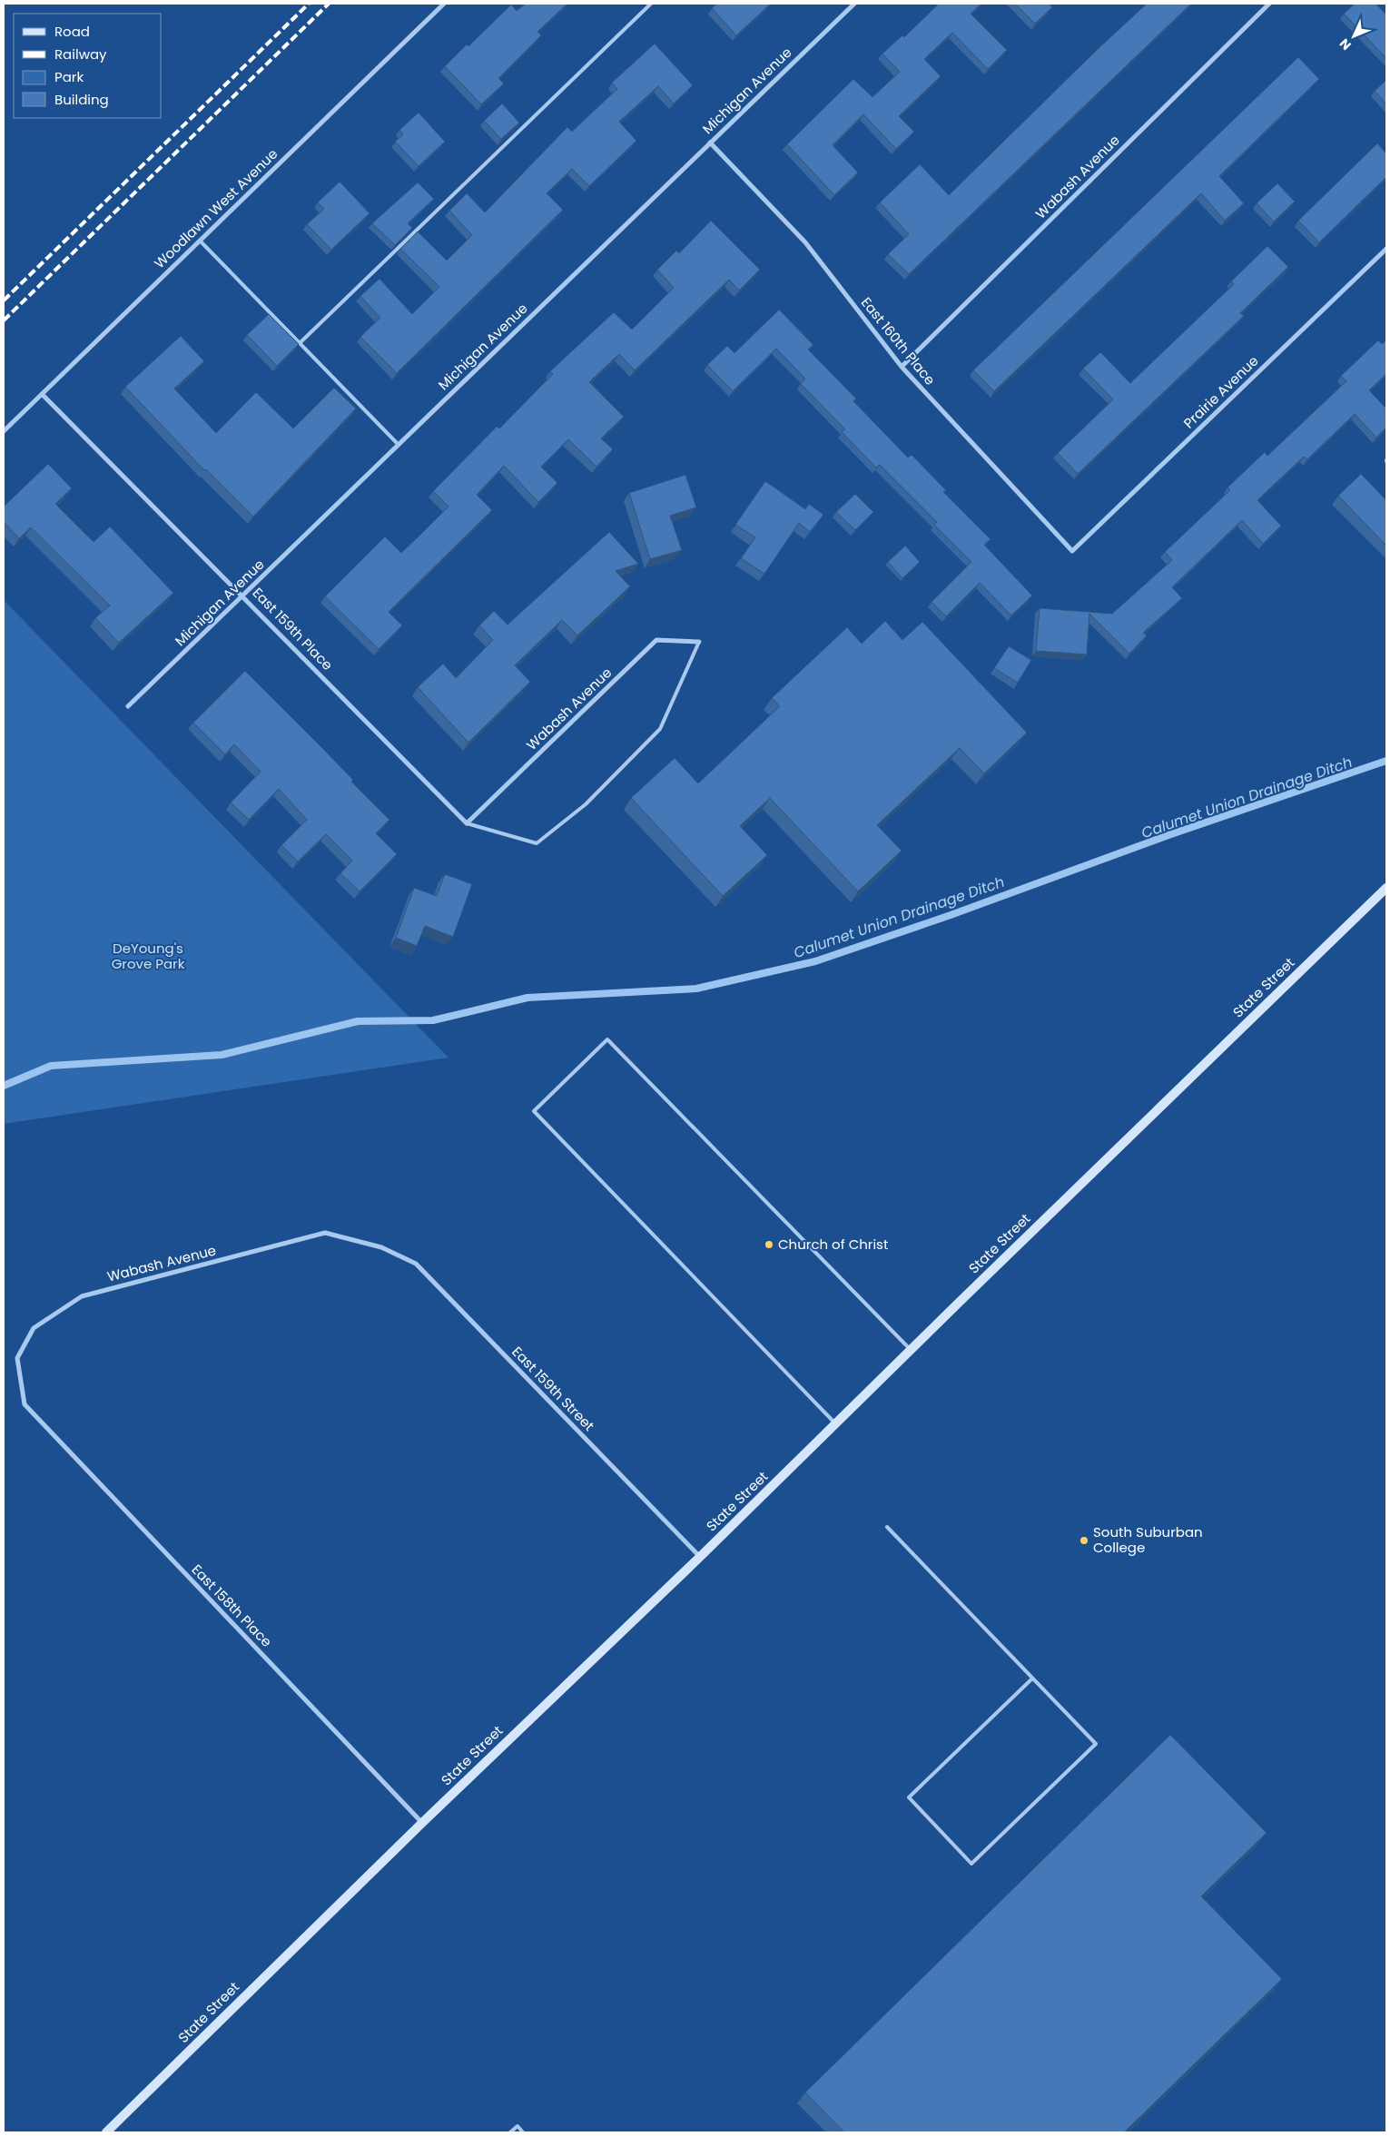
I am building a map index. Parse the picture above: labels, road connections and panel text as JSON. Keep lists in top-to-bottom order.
{
  "streets": {
    "main road": ["State Street"],
    "street": [
      "Michigan Avenue",
      "Wabash Avenue",
      "Woodlawn West Avenue",
      "East 160th Place",
      "Prairie Avenue",
      "East 159th Place",
      "East 159th Street",
      "East 158th Place"
    ]
  },
  "crossings": [
    ["Michigan Avenue", "East 160th Place"],
    ["Michigan Avenue", "East 159th Place"],
    ["Wabash Avenue", "East 160th Place"],
    ["Wabash Avenue", "East 159th Place"],
    ["Wabash Avenue", "East 159th Street"],
    ["Wabash Avenue", "East 158th Place"],
    ["Woodlawn West Avenue", "East 159th Place"],
    ["East 160th Place", "Prairie Avenue"],
    ["State Street", "East 159th Street"],
    ["State Street", "East 158th Place"]
  ],
  "water": ["Calumet Union Drainage Ditch"],
  "parks": ["DeYoung's Grove Park"],
  "places": ["Church of Christ", "South Suburban College"],
  "legend": [
    "Road",
    "Railway",
    "Park",
    "Building"
  ],
  "north": "bottom left"
}
